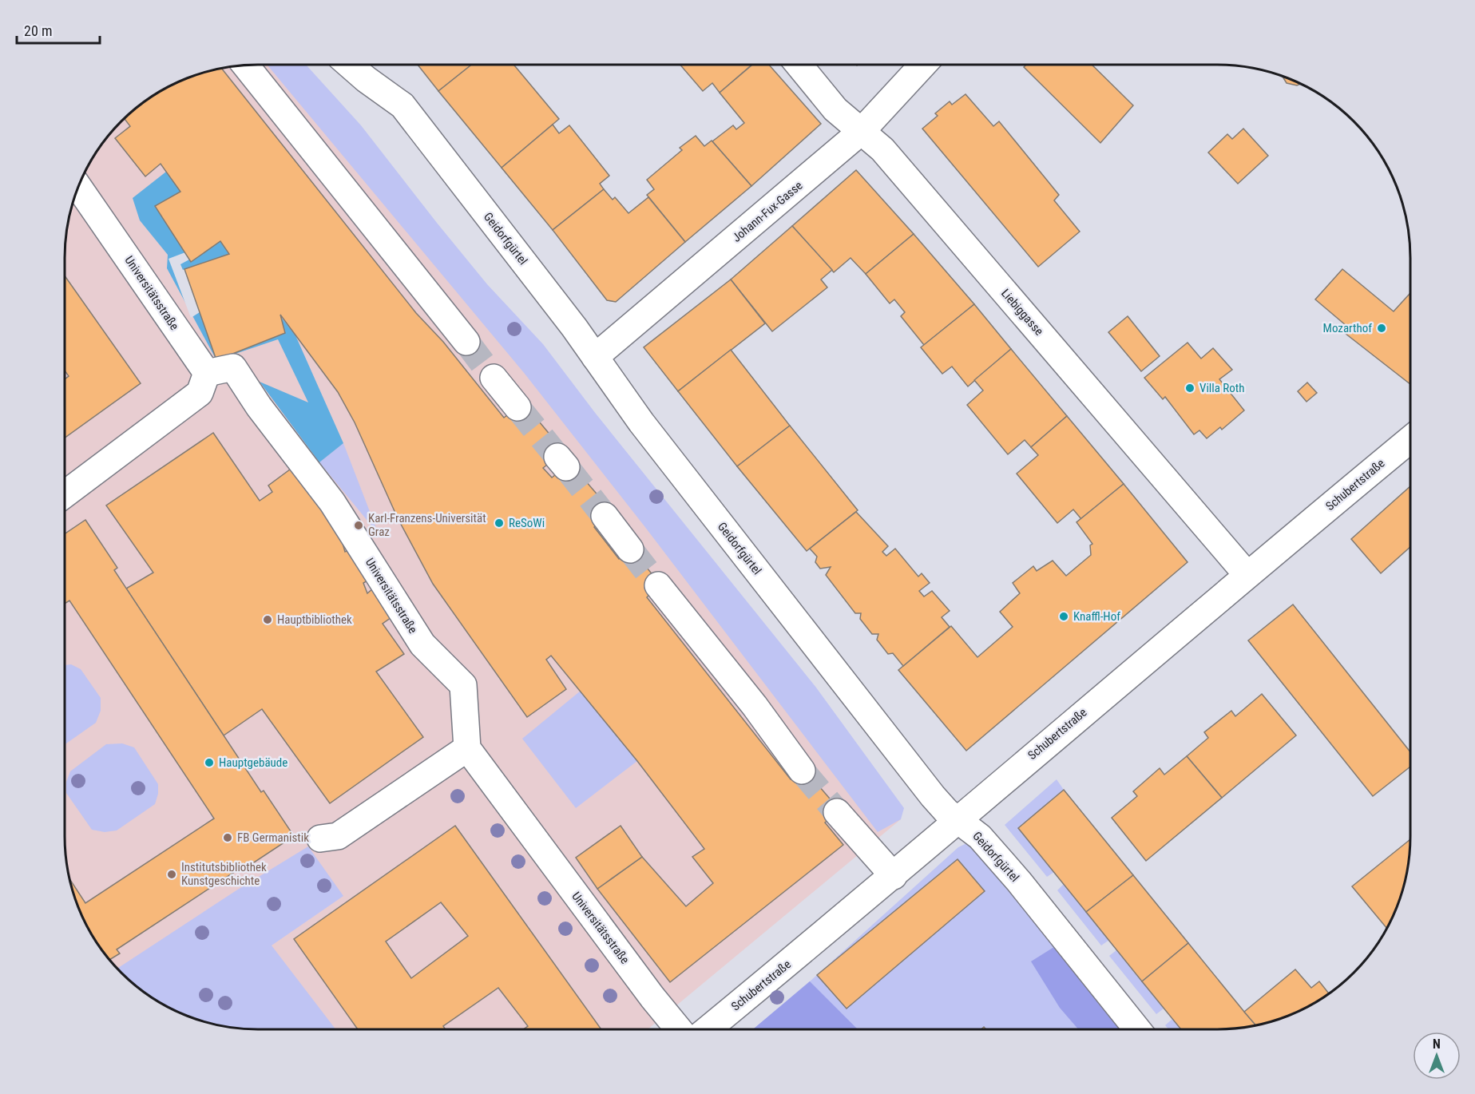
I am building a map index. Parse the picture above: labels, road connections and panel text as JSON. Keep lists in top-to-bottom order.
{
  "streets": {
    "street": [
      "Johann-Fux-Gasse",
      "Geidorfgürtel",
      "Universitätsstraße",
      "Liebiggasse",
      "Schubertstraße"
    ]
  },
  "crossings": [
    ["Johann-Fux-Gasse", "Geidorfgürtel"],
    ["Johann-Fux-Gasse", "Liebiggasse"],
    ["Geidorfgürtel", "Schubertstraße"],
    ["Liebiggasse", "Schubertstraße"]
  ],
  "places": [
    "Mozarthof",
    "Villa Roth",
    "ReSoWi",
    "Karl-Franzens-Universität Graz",
    "Knaffl-Hof",
    "Hauptbibliothek",
    "Hauptgebäude",
    "FB Germanistik",
    "Institutsbibliothek Kunstgeschichte"
  ],
  "scale_bar": "20 m",
  "north": "top"
}
